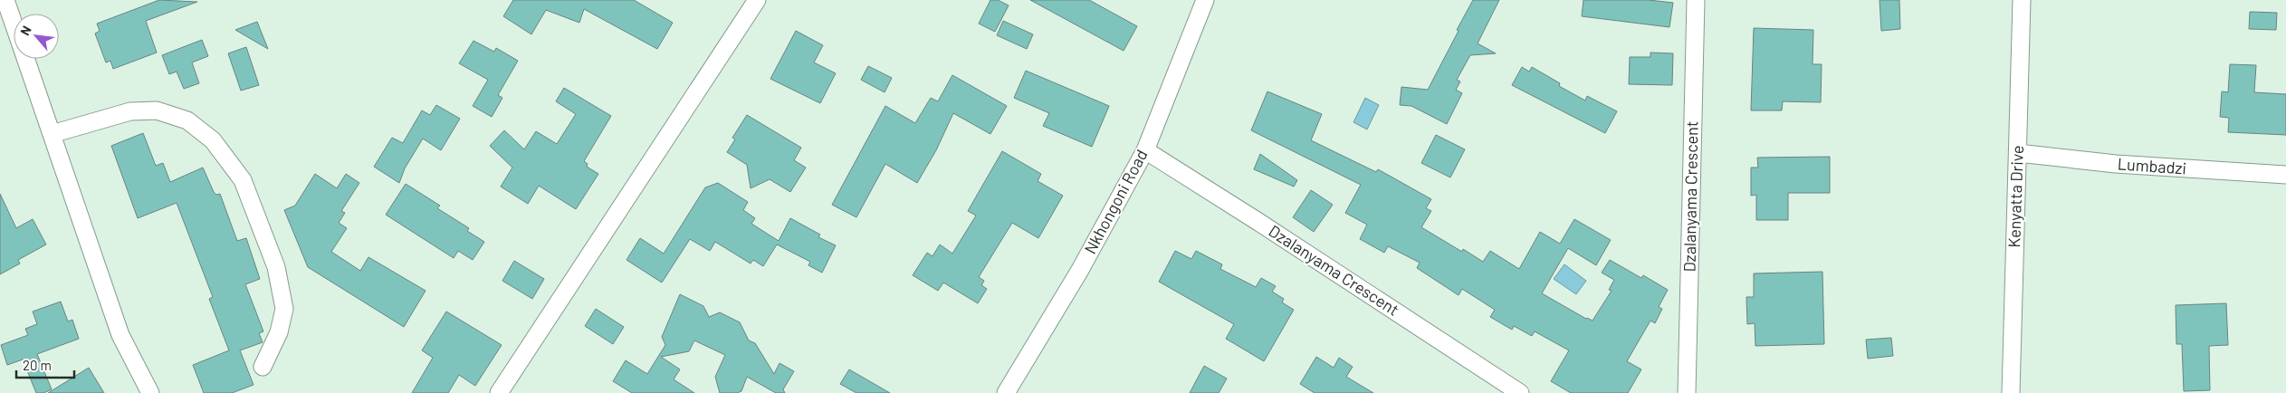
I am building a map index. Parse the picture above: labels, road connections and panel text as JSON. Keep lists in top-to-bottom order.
{
  "streets": {
    "street": [
      "Lumbadzi",
      "Dzalanyama Crescent",
      "Kenyatta Drive",
      "Nkhongoni Road"
    ]
  },
  "crossings": [
    ["Lumbadzi", "Kenyatta Drive"],
    ["Dzalanyama Crescent", "Nkhongoni Road"]
  ],
  "scale_bar": "20 m",
  "north": "top left"
}
